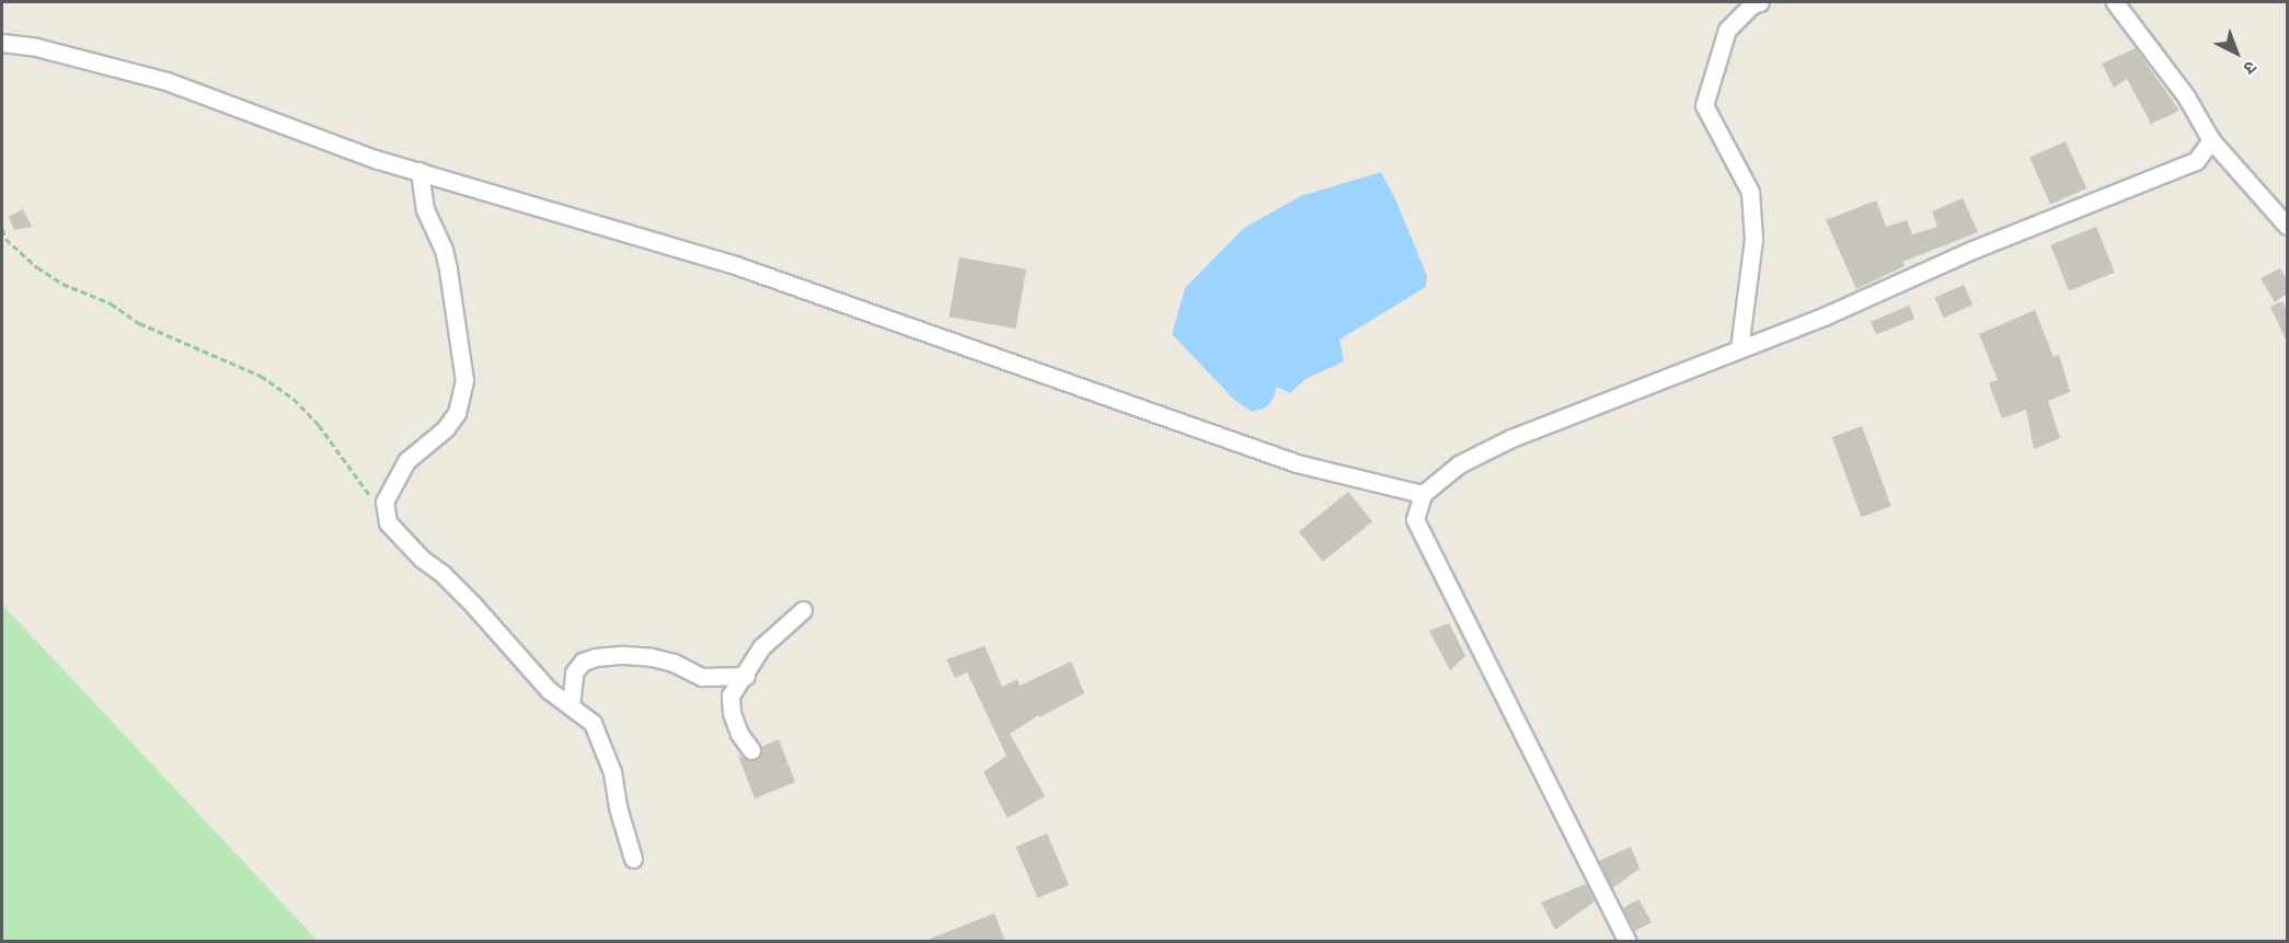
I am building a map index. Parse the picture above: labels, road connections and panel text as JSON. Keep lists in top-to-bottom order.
{
  "north": "bottom right"
}
